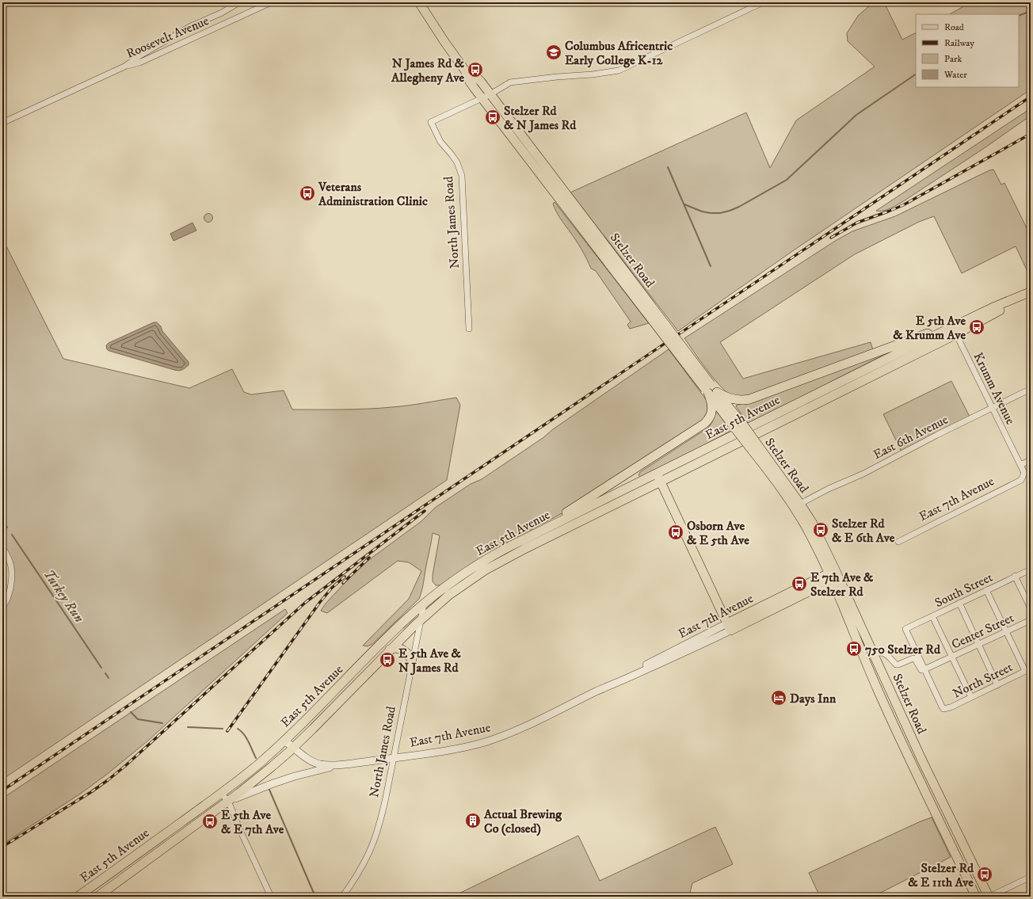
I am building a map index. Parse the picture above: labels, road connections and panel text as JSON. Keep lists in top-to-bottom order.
{
  "streets": {
    "main road": ["Stelzer Road", "East 5th Avenue", "East 7th Avenue"],
    "street": [
      "Roosevelt Avenue",
      "North James Road",
      "Krumm Avenue",
      "East 6th Avenue",
      "South Street",
      "Center Street",
      "North Street"
    ]
  },
  "crossings": [
    ["North James Road", "Stelzer Road"],
    ["North James Road", "East 5th Avenue"],
    ["North James Road", "East 7th Avenue"],
    ["Stelzer Road", "East 6th Avenue"],
    ["Stelzer Road", "East 7th Avenue"],
    ["Krumm Avenue", "East 5th Avenue"],
    ["Krumm Avenue", "East 6th Avenue"],
    ["Krumm Avenue", "East 7th Avenue"],
    ["East 5th Avenue", "East 7th Avenue"],
    ["South Street", "Center Street"],
    ["South Street", "North Street"],
    ["Center Street", "North Street"]
  ],
  "water": ["Turkey Run"],
  "places": {
    "school or university": ["Columbus Africentric Early College K-12"],
    "bus stop": [
      "N James Rd & Allegheny Ave",
      "Stelzer Rd & N James Rd",
      "Veterans Administration Clinic",
      "E 5th Ave & Krumm Ave",
      "Stelzer Rd & E 6th Ave",
      "Osborn Ave & E 5th Ave",
      "E 7th Ave & Stelzer Rd",
      "750 Stelzer Rd",
      "E 5th Ave & N James Rd",
      "E 5th Ave & E 7th Ave",
      "Stelzer Rd & E 11th Ave"
    ],
    "hotel": ["Days Inn"],
    "building": ["Actual Brewing Co (closed)"]
  },
  "legend": [
    "Road",
    "Railway",
    "Park",
    "Water"
  ]
}
